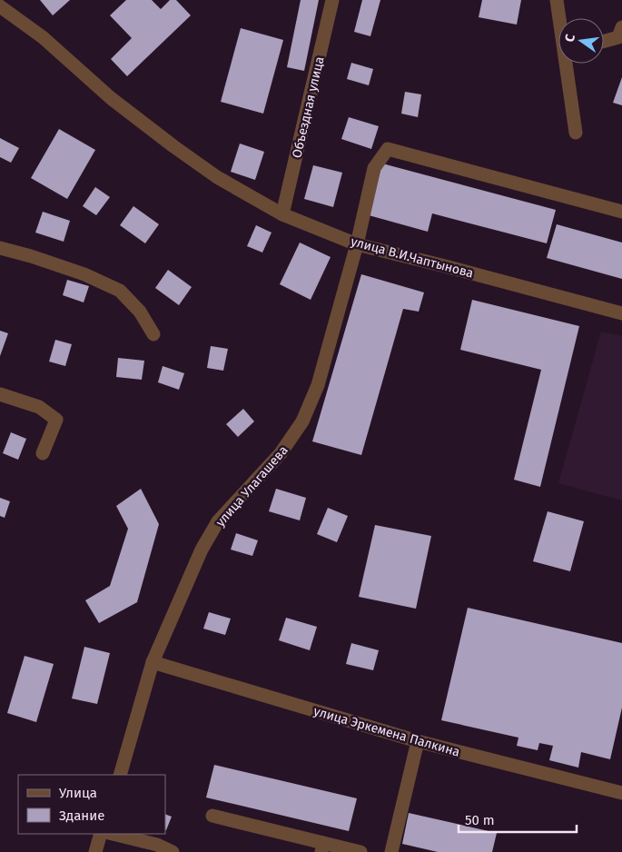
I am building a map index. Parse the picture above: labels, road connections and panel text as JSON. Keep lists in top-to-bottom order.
{
  "streets": {
    "street": [
      "Объездная улица",
      "улица В.И.Чаптынова",
      "улица Улагашева",
      "улица Эркемена Палкина"
    ]
  },
  "crossings": [
    ["Объездная улица", "улица В.И.Чаптынова"],
    ["улица В.И.Чаптынова", "улица Улагашева"],
    ["улица Улагашева", "улица Эркемена Палкина"]
  ],
  "legend": ["Улица", "Здание"],
  "scale_bar": "50 m",
  "north": "left"
}
